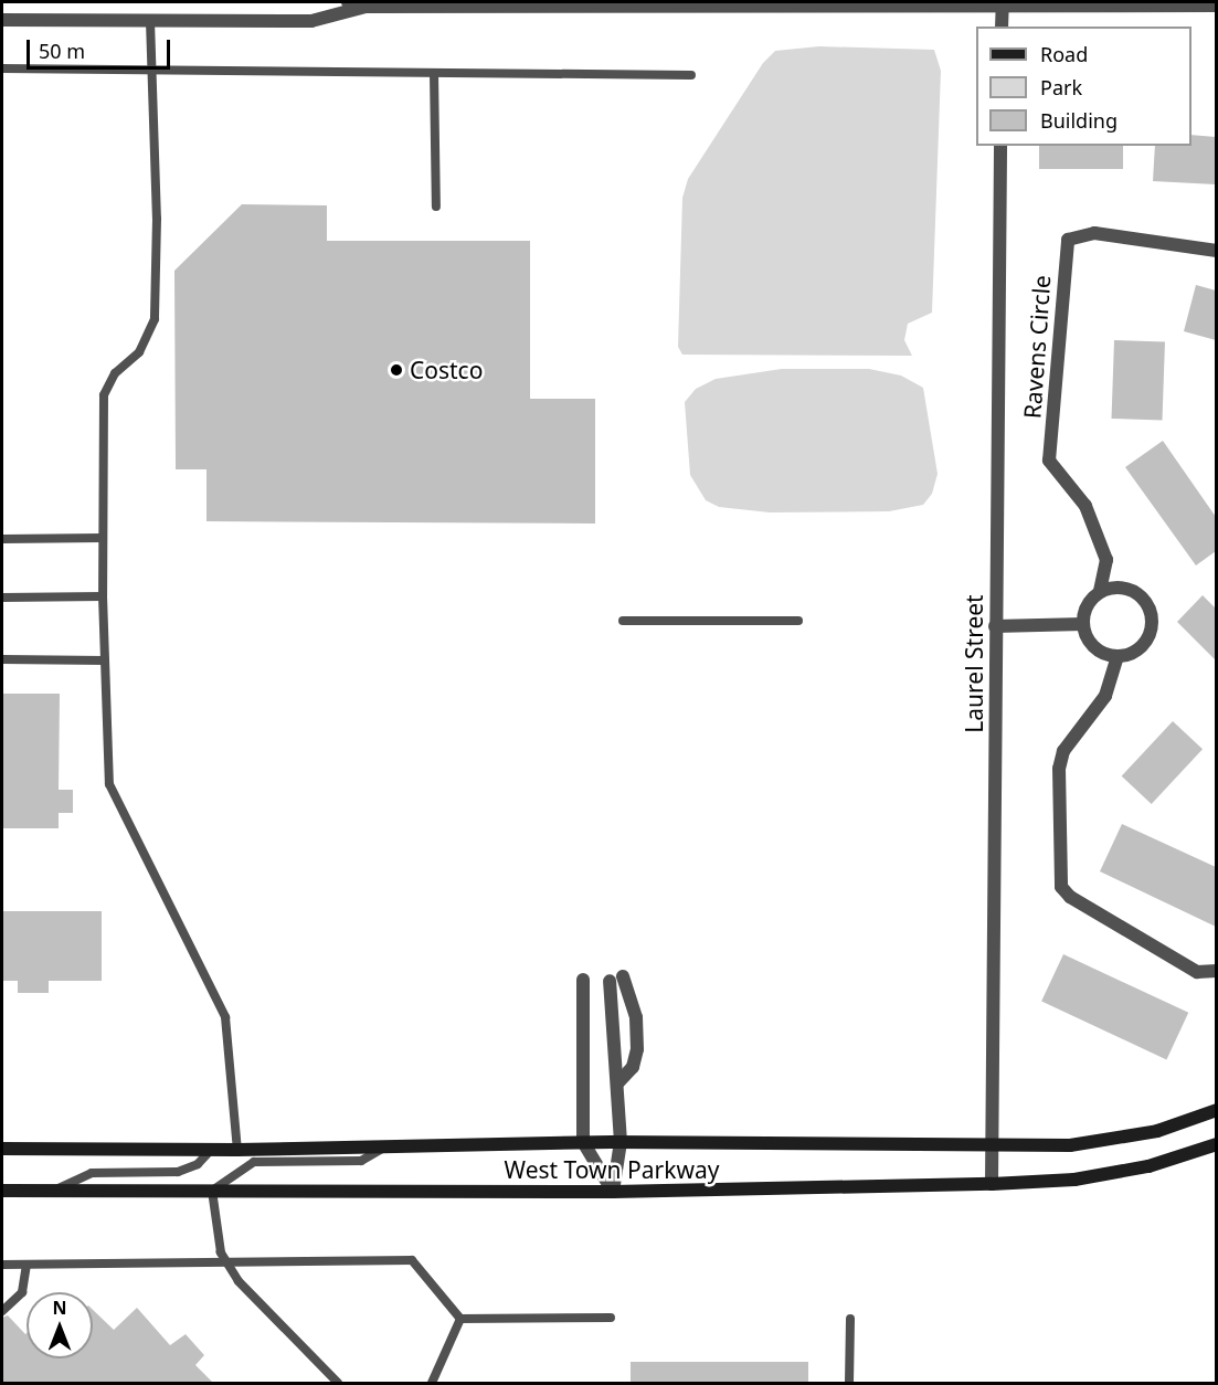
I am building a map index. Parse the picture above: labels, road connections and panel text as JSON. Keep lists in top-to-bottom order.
{
  "streets": {
    "main road": ["West Town Parkway"],
    "street": ["Ravens Circle", "Laurel Street"]
  },
  "crossings": [
    ["Laurel Street", "West Town Parkway"]
  ],
  "places": ["Costco"],
  "legend": ["Road", "Park", "Building"],
  "scale_bar": "50 m",
  "north": "top"
}
